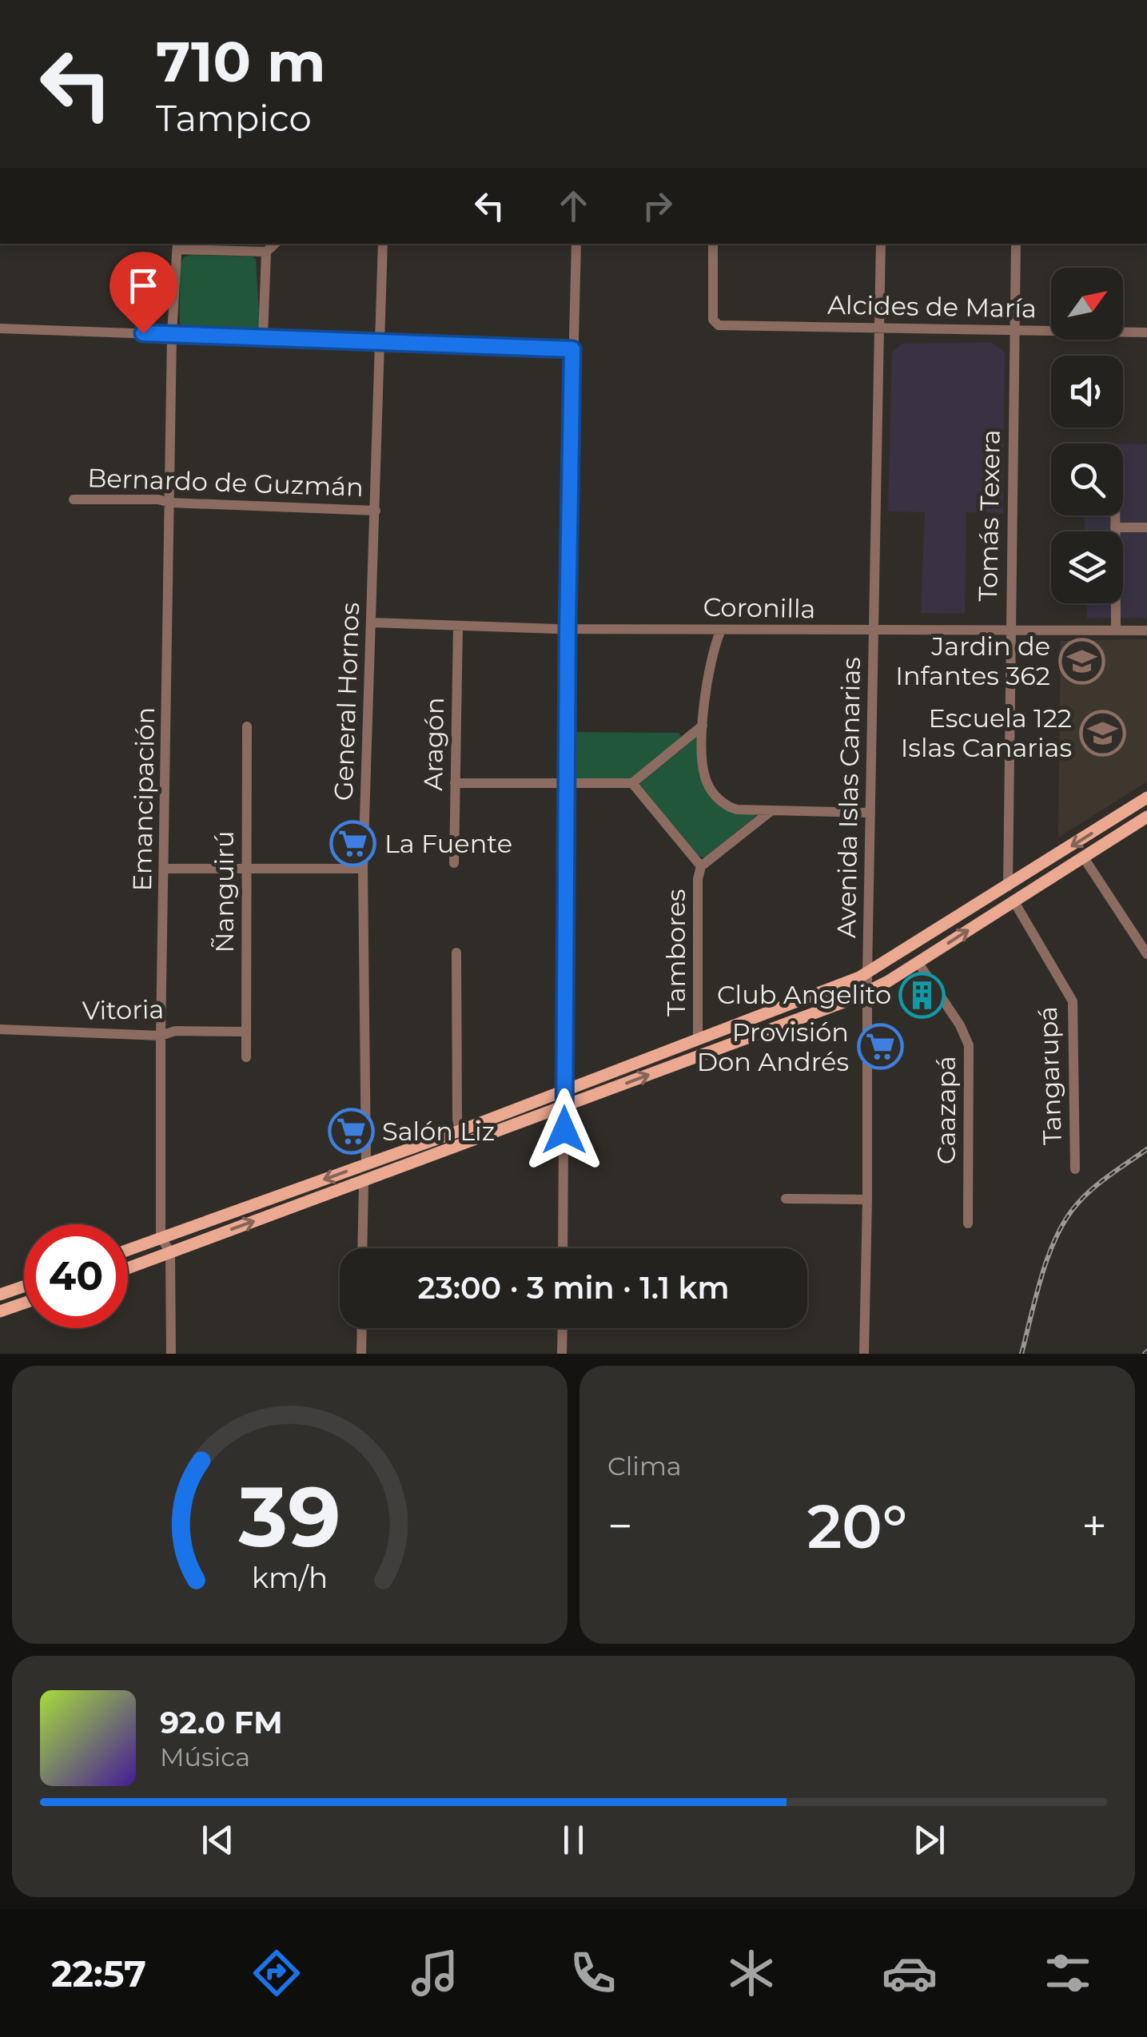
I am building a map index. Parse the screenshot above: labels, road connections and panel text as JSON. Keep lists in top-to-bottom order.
{
  "streets": {
    "street": [
      "Alcides de María",
      "Bernardo de Guzmán",
      "Tomás Texera",
      "Coronilla",
      "General Hornos",
      "Aragón",
      "Avenida Islas Canarias",
      "Emancipación",
      "Ñanguirú",
      "Tambores",
      "Vitoria",
      "Tangarupá",
      "Caazapá"
    ]
  },
  "crossings": [
    ["Alcides de María", "Tomás Texera"],
    ["Alcides de María", "Avenida Islas Canarias"],
    ["Bernardo de Guzmán", "General Hornos"],
    ["Bernardo de Guzmán", "Emancipación"],
    ["Tomás Texera", "Coronilla"],
    ["Coronilla", "General Hornos"],
    ["Coronilla", "Aragón"],
    ["Coronilla", "Avenida Islas Canarias"],
    ["Emancipación", "Vitoria"],
    ["Ñanguirú", "Vitoria"]
  ],
  "places": {
    "school or university": ["Jardin de Infantes 362", "Escuela 122 Islas Canarias"],
    "supermarket": ["La Fuente", "Provisión Don Andrés", "Salón Liz"],
    "building": ["Club Angelito"]
  },
  "north": "top right",
  "page": {
    "turn": ["710 m", "Tampico"],
    "limit": "40",
    "trip": "23:00 · 3 min · 1.1 km",
    "tile": "Clima",
    "heat": ["−", "20°", "+"],
    "song": ["92.0 FM", "Música"],
    "tabs": "22:57",
    "gauge": ["39", "km/h"]
  }
}
